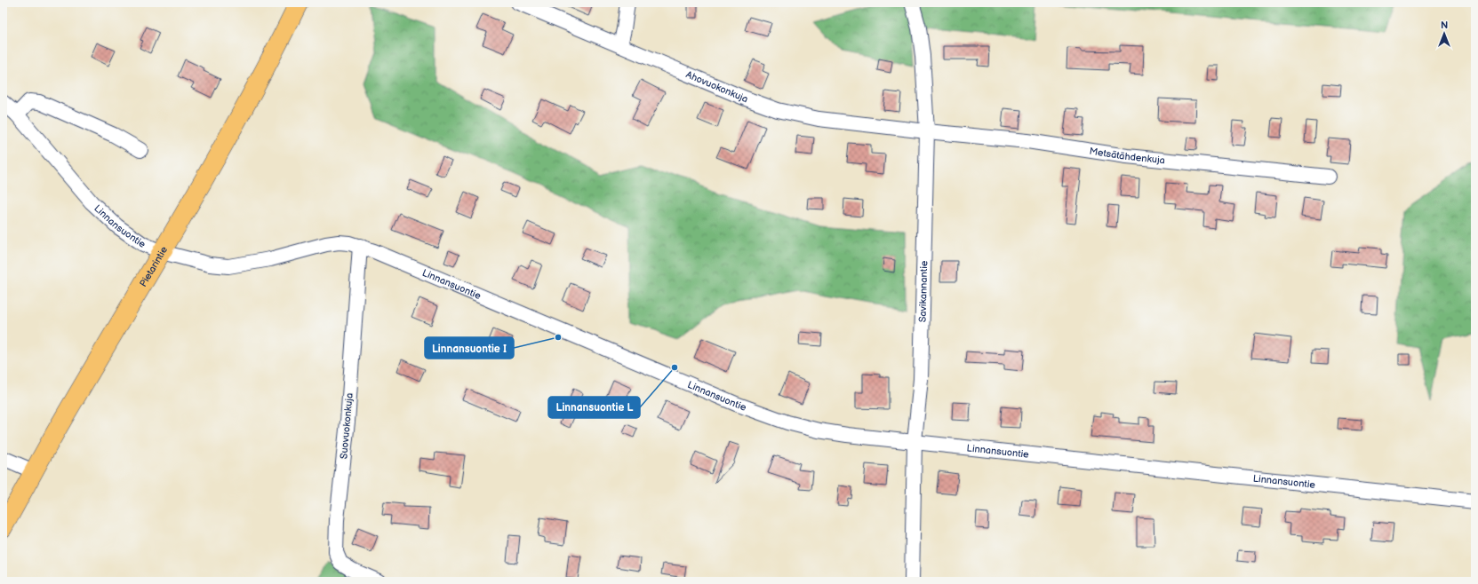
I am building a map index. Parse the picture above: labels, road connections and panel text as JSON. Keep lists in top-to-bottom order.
{
  "streets": {
    "main road": ["Pietarintie"],
    "street": [
      "Ahovuokonkuja",
      "Metsätähdenkuja",
      "Linnansuontie",
      "Savikannantie",
      "Suovuokonkuja"
    ]
  },
  "crossings": [
    ["Ahovuokonkuja", "Metsätähdenkuja"],
    ["Ahovuokonkuja", "Savikannantie"],
    ["Metsätähdenkuja", "Savikannantie"],
    ["Linnansuontie", "Pietarintie"],
    ["Linnansuontie", "Savikannantie"],
    ["Linnansuontie", "Suovuokonkuja"]
  ],
  "places": ["Linnansuontie I", "Linnansuontie L"],
  "north": "top"
}
